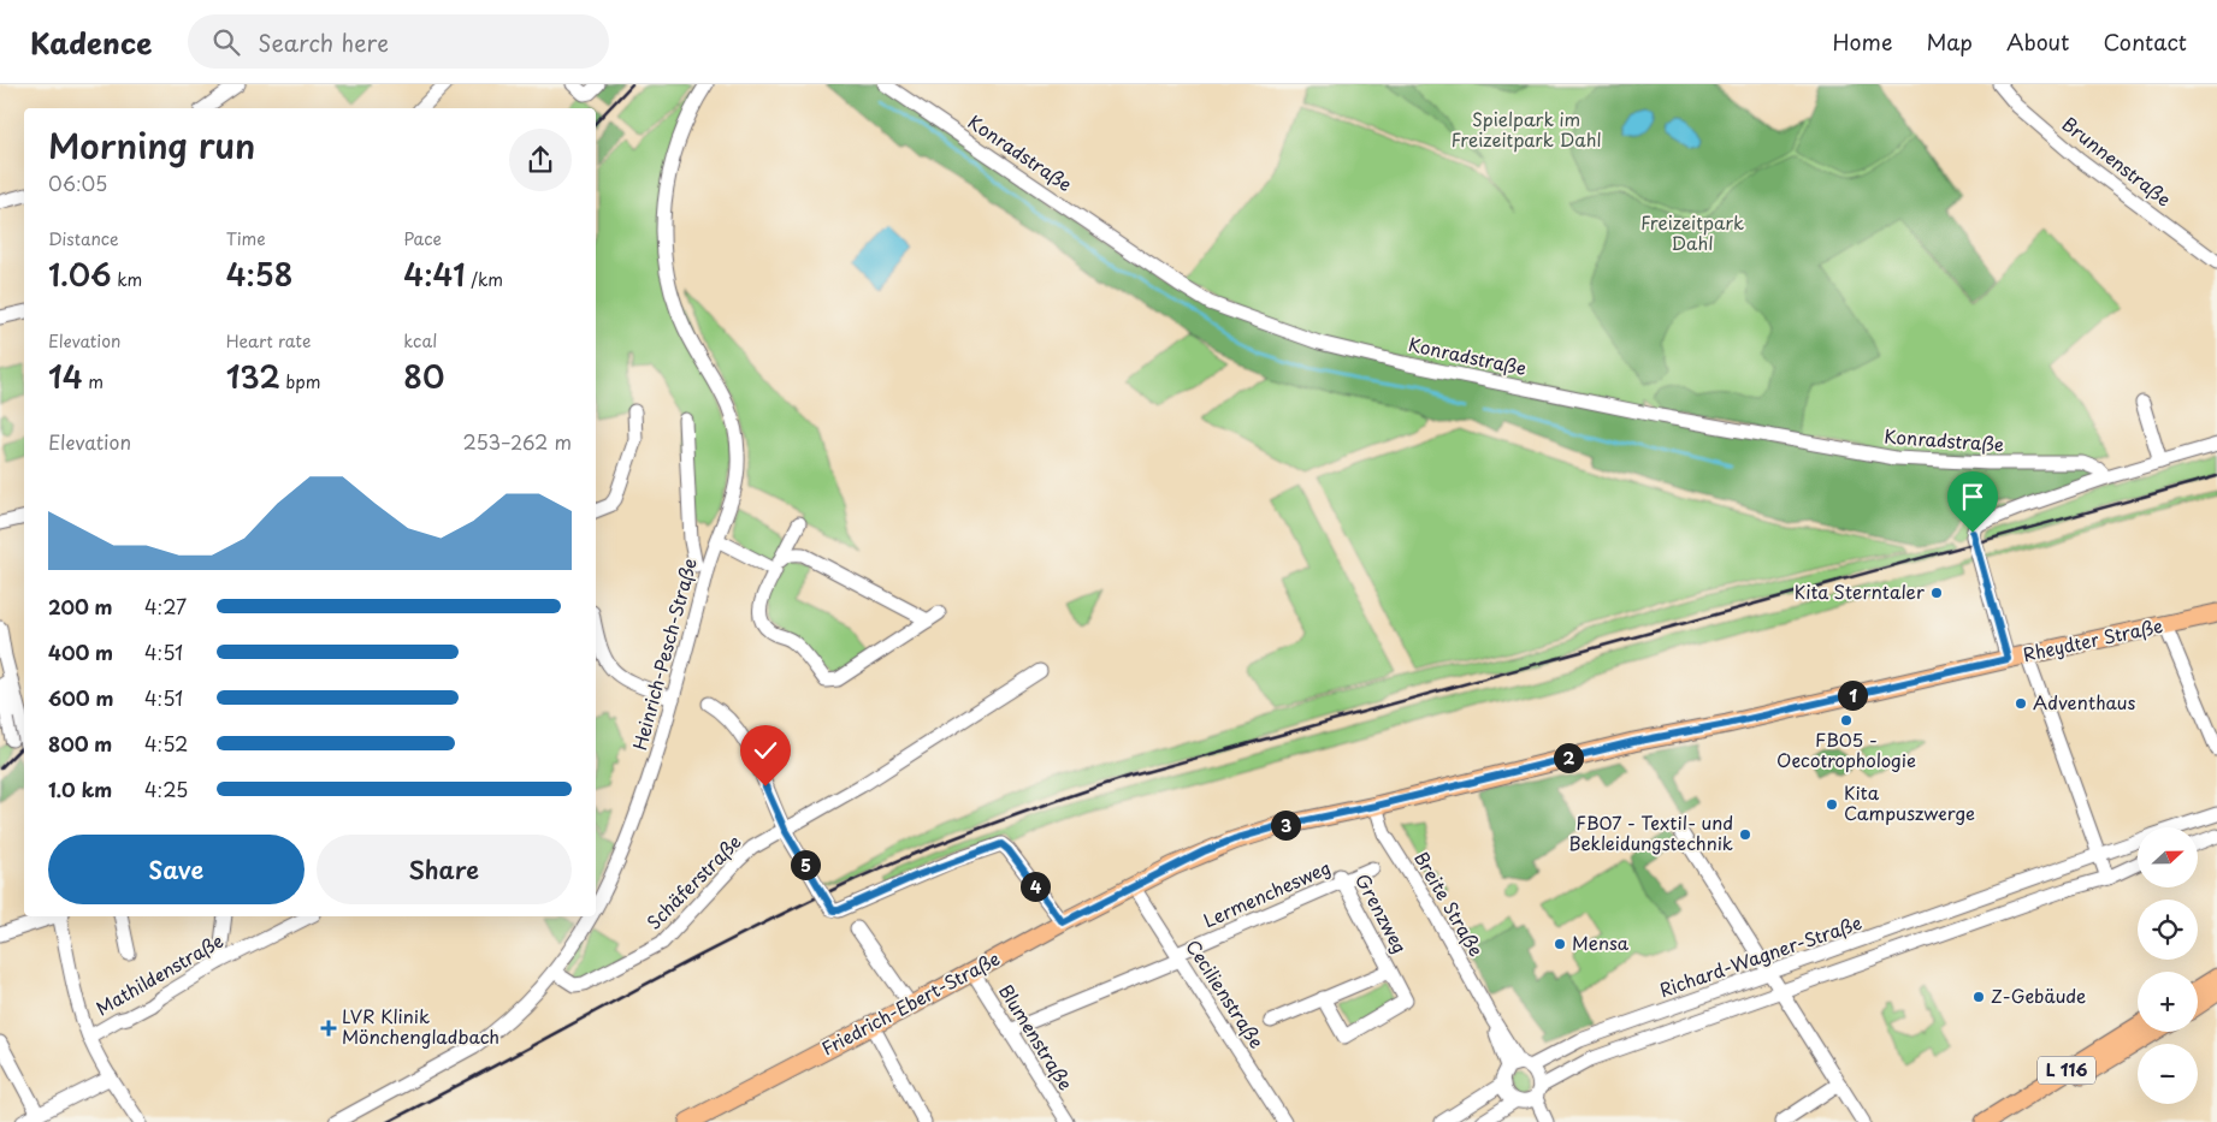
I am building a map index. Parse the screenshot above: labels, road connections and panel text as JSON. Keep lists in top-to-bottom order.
{
  "streets": {
    "main road": ["Rheydter Straße", "Friedrich-Ebert-Straße", "L 116"],
    "street": [
      "Konradstraße",
      "Brunnenstraße",
      "Heinrich-Pesch-Straße",
      "Schäferstraße",
      "Lermenchesweg",
      "Breite Straße",
      "Grenzweg",
      "Richard-Wagner-Straße",
      "Mathildenstraße",
      "Cecilienstraße",
      "Blumenstraße"
    ]
  },
  "crossings": [
    ["Rheydter Straße", "Breite Straße"],
    ["Rheydter Straße", "Cecilienstraße"],
    ["Rheydter Straße", "Friedrich-Ebert-Straße"],
    ["Heinrich-Pesch-Straße", "Schäferstraße"],
    ["Lermenchesweg", "Grenzweg"],
    ["Lermenchesweg", "Cecilienstraße"],
    ["Lermenchesweg", "Blumenstraße"],
    ["Breite Straße", "Richard-Wagner-Straße"],
    ["Cecilienstraße", "Friedrich-Ebert-Straße"],
    ["Friedrich-Ebert-Straße", "Blumenstraße"]
  ],
  "parks": ["Spielpark im Freizeitpark Dahl", "Freizeitpark Dahl"],
  "places": {
    "other": [
      "Kita Sterntaler",
      "Adventhaus",
      "FB05 - Oecotrophologie",
      "Kita Campuszwerge",
      "FB07 - Textil- und Bekleidungstechnik",
      "Mensa",
      "Z-Gebäude"
    ],
    "health": ["LVR Klinik Mönchengladbach"]
  },
  "north": "right",
  "page": {
    "header": "Kadence",
    "search": "Search here",
    "nav": [
      "Home",
      "Map",
      "About",
      "Contact"
    ],
    "heading": ["Morning run", "06:05"],
    "stats": [
      ["Distance", "1.06 km"],
      ["Time", "4:58"],
      ["Pace", "4:41 /km"],
      ["Elevation", "14 m"],
      ["Heart rate", "132 bpm"],
      ["kcal", "80"]
    ],
    "chart": ["Elevation", "253–262 m"],
    "list": [
      {
        "name": "200 m",
        "note": "4:27"
      },
      {
        "name": "400 m",
        "note": "4:51"
      },
      {
        "name": "600 m",
        "note": "4:51"
      },
      {
        "name": "800 m",
        "note": "4:52"
      },
      {
        "name": "1.0 km",
        "note": "4:25"
      }
    ],
    "pins": [
      "1",
      "2",
      "3",
      "5",
      "4"
    ],
    "buttons": ["Save", "Share"],
    "map_buttons": ["+", "−"]
  }
}
